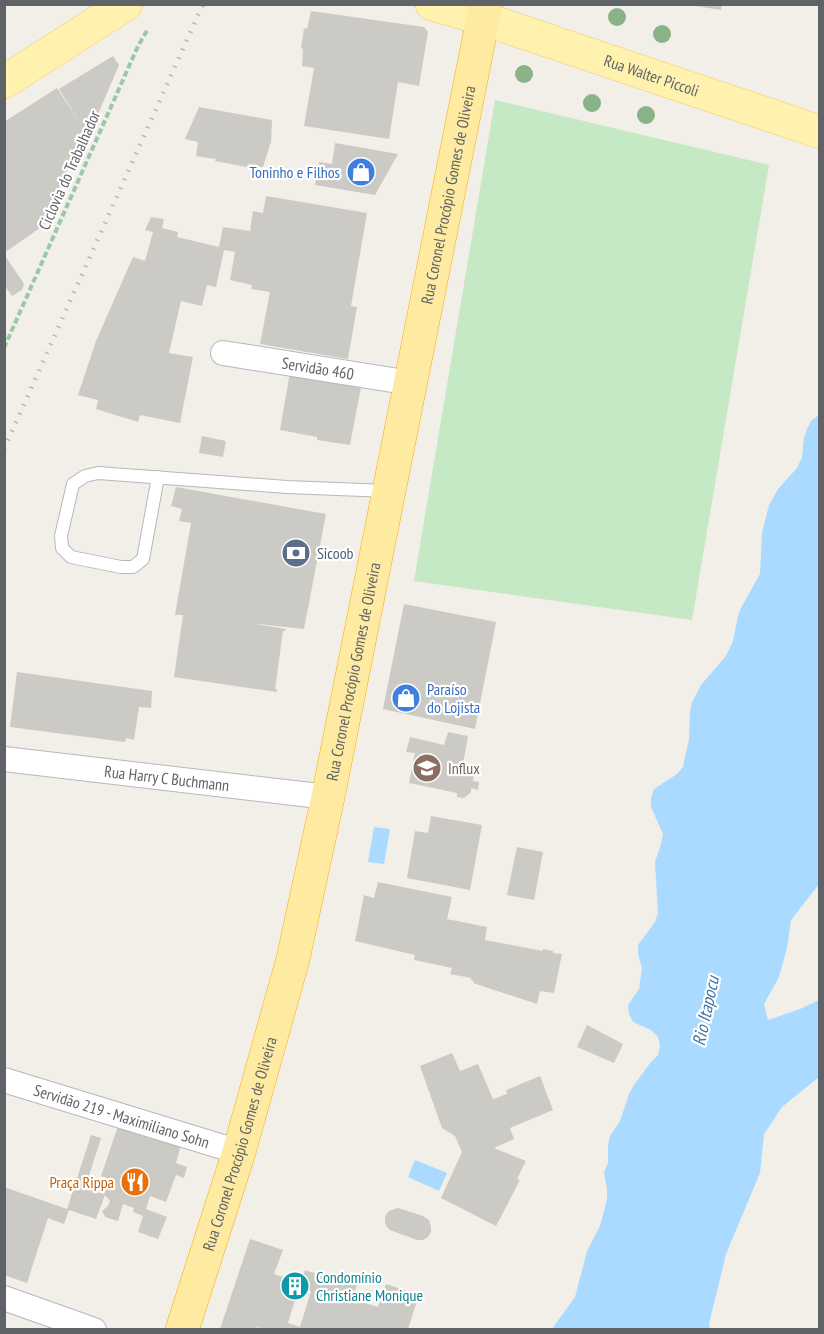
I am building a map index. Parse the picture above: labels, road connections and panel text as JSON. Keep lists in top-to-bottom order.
{
  "streets": {
    "highway": ["Rua Coronel Procópio Gomes de Oliveira"],
    "main road": ["Rua Walter Piccoli"],
    "street": ["Servidão 460", "Rua Harry C Buchmann", "Servidão 219 - Maximiliano Sohn"],
    "path": ["Ciclovia do Trabalhador"]
  },
  "crossings": [
    ["Rua Walter Piccoli", "Rua Coronel Procópio Gomes de Oliveira"],
    ["Rua Coronel Procópio Gomes de Oliveira", "Servidão 460"],
    ["Rua Coronel Procópio Gomes de Oliveira", "Rua Harry C Buchmann"],
    ["Rua Coronel Procópio Gomes de Oliveira", "Servidão 219 - Maximiliano Sohn"]
  ],
  "water": ["Rio Itapocu"],
  "places": {
    "shop": ["Toninho e Filhos", "Paraíso do Lojista"],
    "bank": ["Sicoob"],
    "school or university": ["Influx"],
    "restaurant": ["Praça Rippa"],
    "building": ["Condomínio Christiane Monique"]
  }
}
